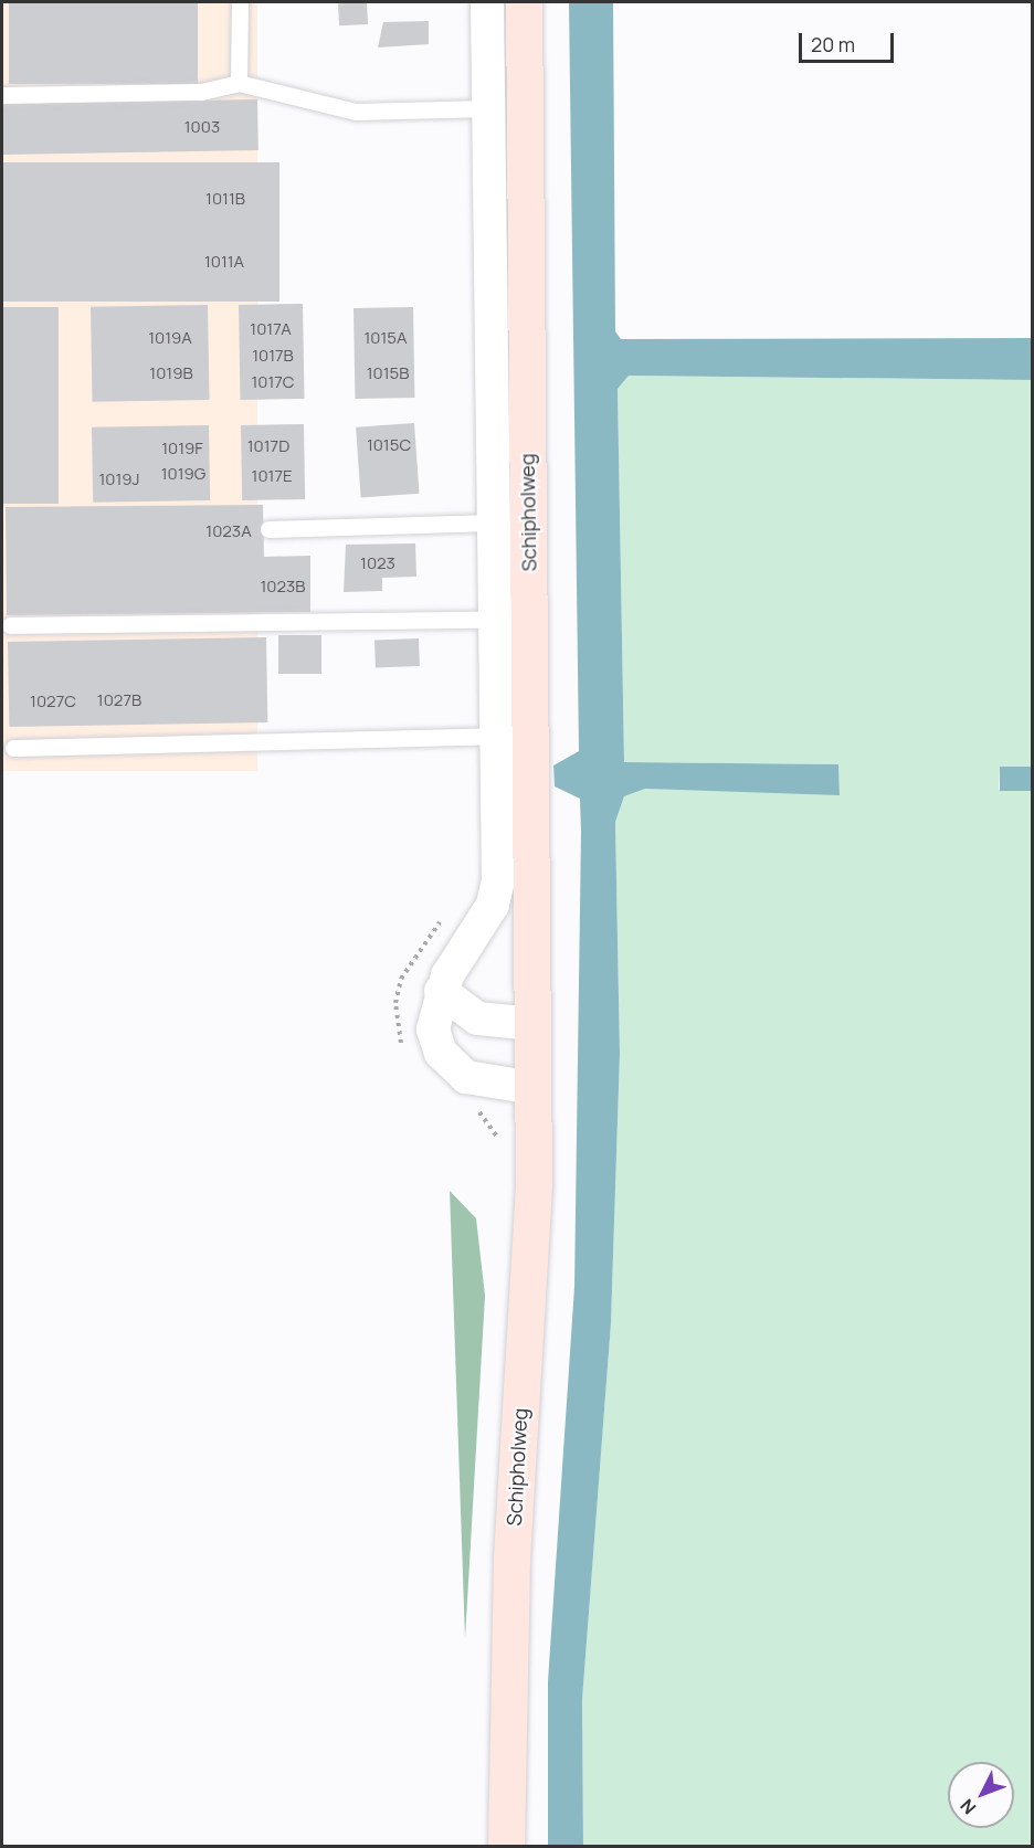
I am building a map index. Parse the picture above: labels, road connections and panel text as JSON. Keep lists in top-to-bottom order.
{
  "streets": {
    "main road": ["Schipholweg"]
  },
  "house_numbers": [
    "1003",
    "1011B",
    "1011A",
    "1017A",
    "1019A",
    "1015A",
    "1017B",
    "1019B",
    "1015B",
    "1017C",
    "1015C",
    "1017D",
    "1019F",
    "1019G",
    "1017E",
    "1019J",
    "1023A",
    "1023",
    "1023B",
    "1027B",
    "1027C"
  ],
  "scale_bar": "20 m",
  "north": "bottom left"
}
